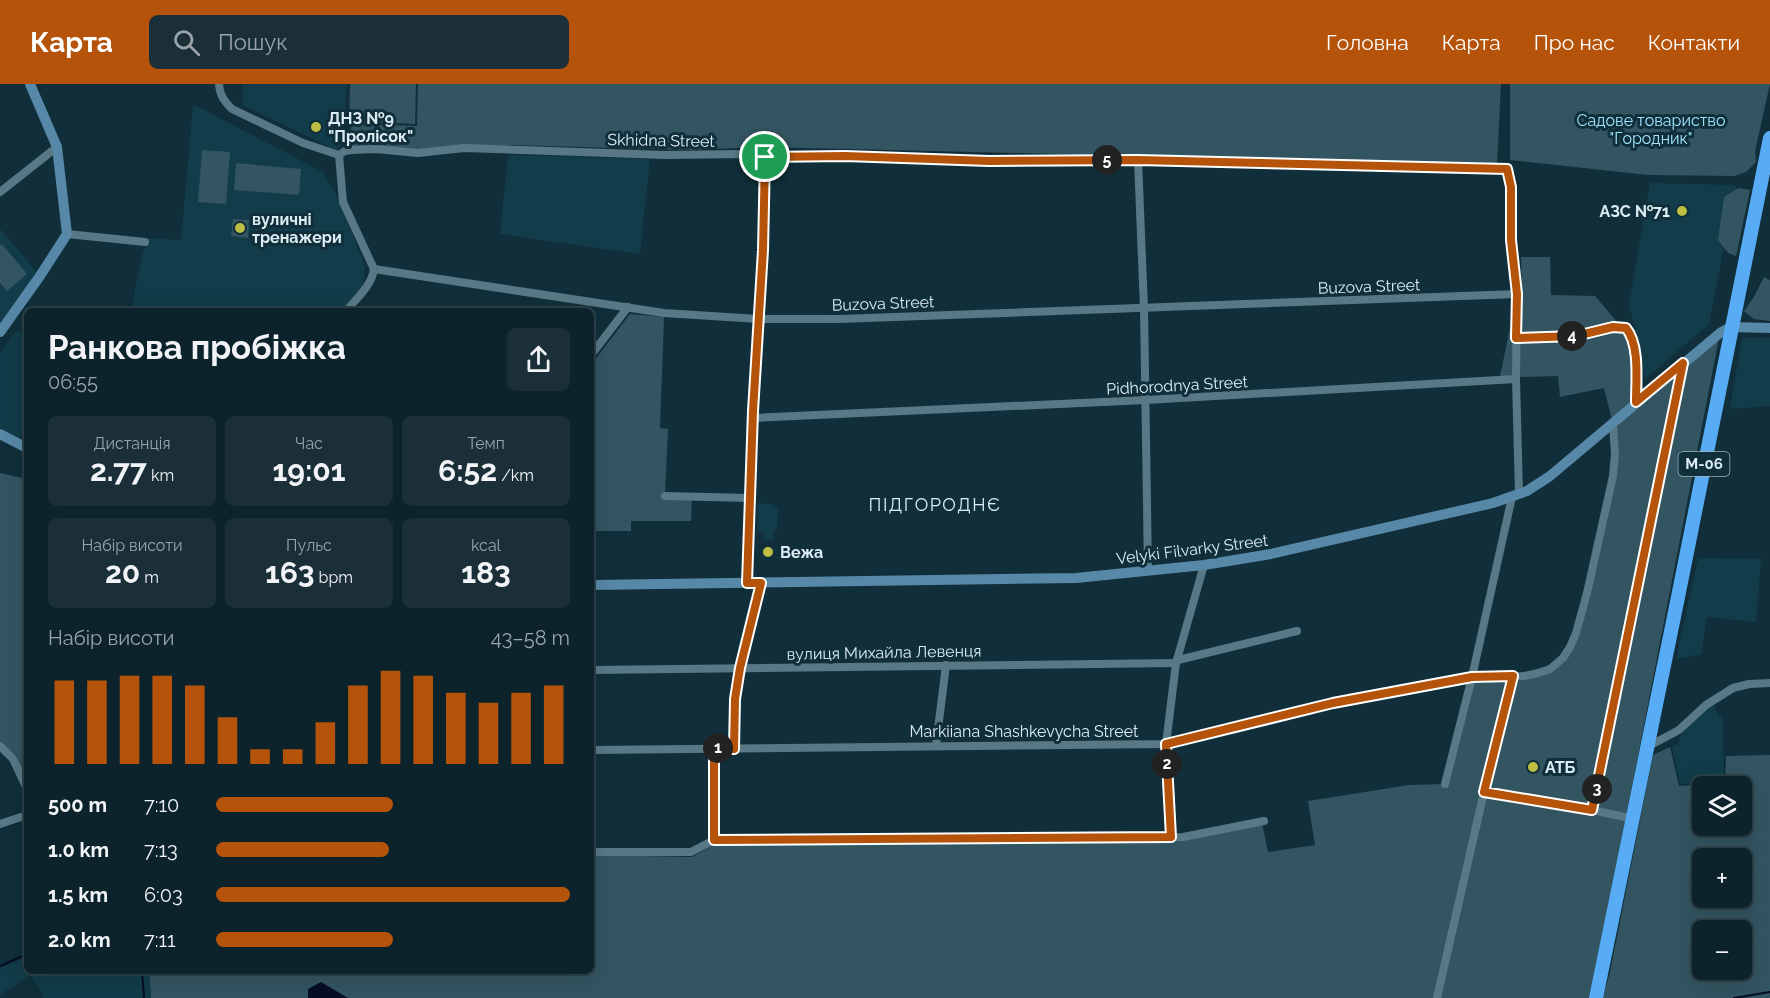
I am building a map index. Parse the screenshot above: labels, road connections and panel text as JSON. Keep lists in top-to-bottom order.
{
  "streets": {
    "highway": ["М-06"],
    "street": [
      "Skhidna Street",
      "Buzova Street",
      "Pidhorodnya Street",
      "Velyki Filvarky Street",
      "вулиця Михайла Левенця",
      "Markiiana Shashkevycha Street"
    ]
  },
  "crossings": [
    ["Skhidna Street", "Buzova Street"],
    ["М-06", "Velyki Filvarky Street"],
    ["Velyki Filvarky Street", "Markiiana Shashkevycha Street"]
  ],
  "districts": ["ПІДГОРОДНЄ"],
  "parks": ["Садове товариство \"Городник\""],
  "places": [
    "ДНЗ №9 \"Пролісок\"",
    "АЗС №71",
    "вуличні тренажери",
    "Вежа",
    "АТБ"
  ],
  "page": {
    "header": "Карта",
    "search": "Пошук",
    "nav": [
      "Головна",
      "Карта",
      "Про нас",
      "Контакти"
    ],
    "pins": [
      "5",
      "4",
      "1",
      "2",
      "3"
    ],
    "heading": ["Ранкова пробіжка", "06:55"],
    "stats": [
      ["Дистанція", "2.77 km"],
      ["Час", "19:01"],
      ["Темп", "6:52 /km"],
      ["Набір висоти", "20 m"],
      ["Пульс", "163 bpm"],
      ["kcal", "183"]
    ],
    "chart": ["Набір висоти", "43–58 m"],
    "map_buttons": ["+", "−"],
    "list": [
      {
        "name": "500 m",
        "note": "7:10"
      },
      {
        "name": "1.0 km",
        "note": "7:13"
      },
      {
        "name": "1.5 km",
        "note": "6:03"
      },
      {
        "name": "2.0 km",
        "note": "7:11"
      }
    ]
  }
}
